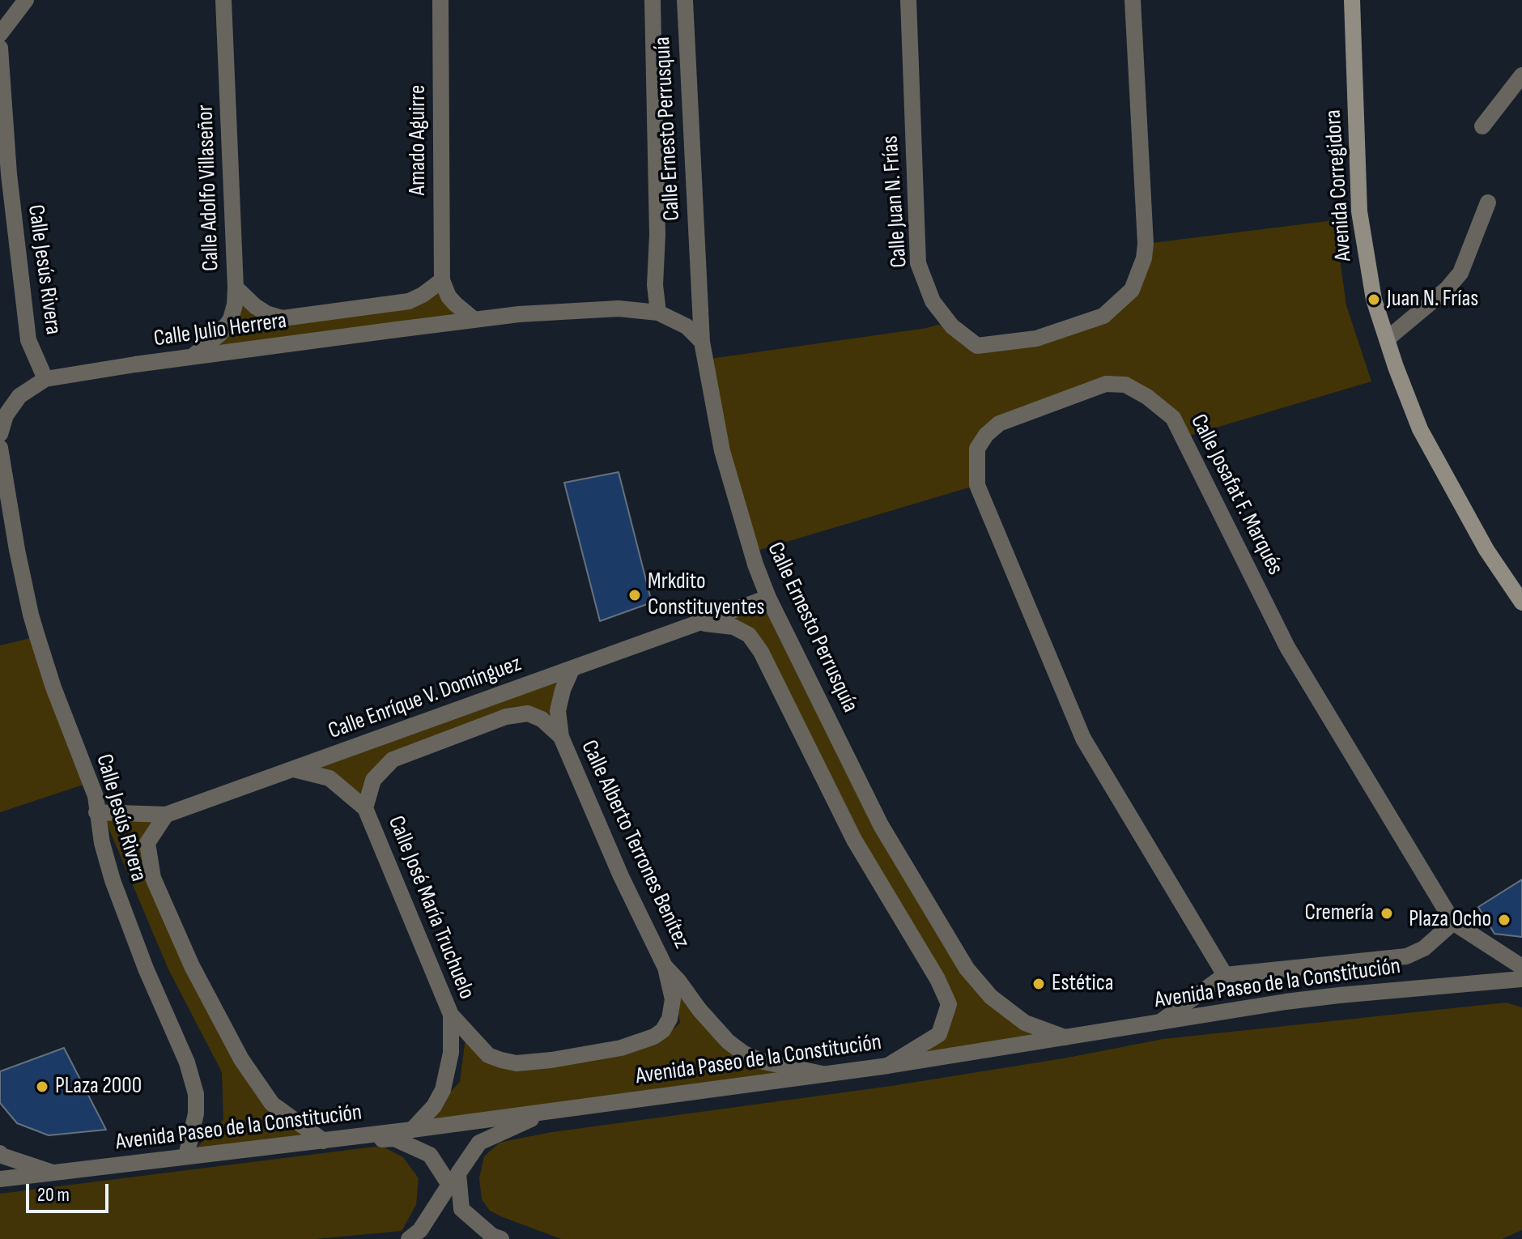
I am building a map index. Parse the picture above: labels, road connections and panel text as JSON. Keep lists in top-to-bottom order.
{
  "streets": {
    "main road": ["Avenida Corregidora"],
    "street": [
      "Calle Ernesto Perrusquía",
      "Amado Aguirre",
      "Calle Adolfo Villaseñor",
      "Calle Juan N. Frías",
      "Calle Jesús Rivera",
      "Calle Julio Herrera",
      "Calle Josafat F. Marqués",
      "Calle Enríque V. Domínguez",
      "Calle Alberto Terrones Benítez",
      "Calle José María Truchuelo",
      "Avenida Paseo de la Constitución"
    ]
  },
  "crossings": [
    ["Calle Ernesto Perrusquía", "Calle Julio Herrera"],
    ["Calle Ernesto Perrusquía", "Calle Enríque V. Domínguez"],
    ["Calle Ernesto Perrusquía", "Avenida Paseo de la Constitución"],
    ["Amado Aguirre", "Calle Julio Herrera"],
    ["Calle Adolfo Villaseñor", "Calle Julio Herrera"],
    ["Calle Jesús Rivera", "Calle Julio Herrera"],
    ["Calle Jesús Rivera", "Calle Enríque V. Domínguez"],
    ["Calle Jesús Rivera", "Avenida Paseo de la Constitución"],
    ["Calle Enríque V. Domínguez", "Calle Alberto Terrones Benítez"],
    ["Calle Enríque V. Domínguez", "Calle José María Truchuelo"],
    ["Calle Alberto Terrones Benítez", "Avenida Paseo de la Constitución"],
    ["Calle José María Truchuelo", "Avenida Paseo de la Constitución"]
  ],
  "places": [
    "Juan N. Frías",
    "Mrkdito Constituyentes",
    "Cremería",
    "Plaza Ocho",
    "Estética",
    "PLaza 2000"
  ],
  "scale_bar": "20 m"
}
